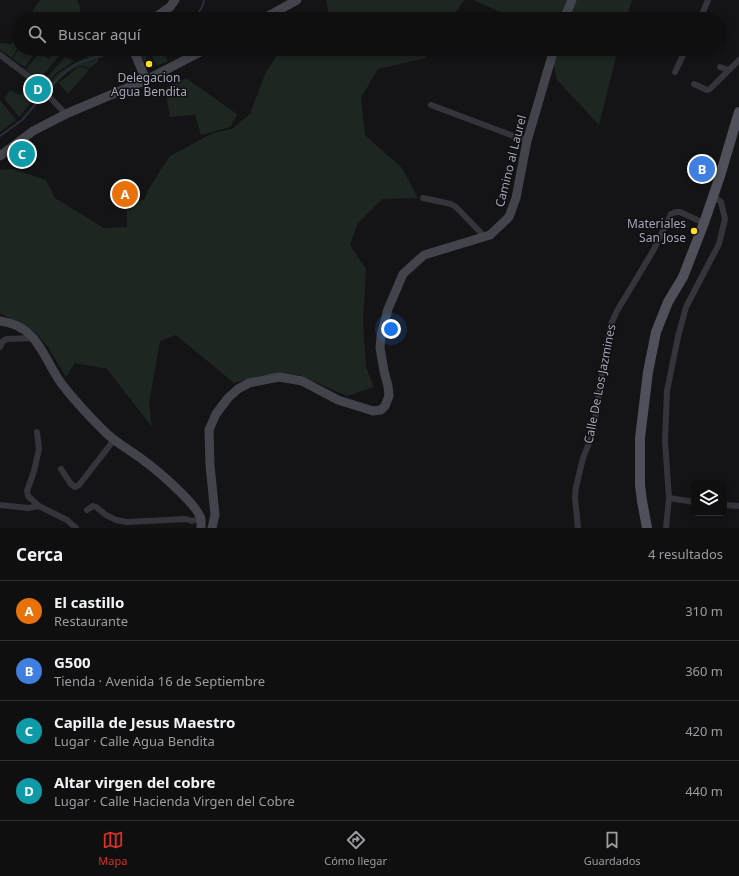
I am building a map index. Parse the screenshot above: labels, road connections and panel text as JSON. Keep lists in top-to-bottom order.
{
  "streets": {
    "main road": ["Camino al Laurel"],
    "street": ["Calle De Los Jazmines"]
  },
  "places": ["Delegacion Agua Bendita", "Materiales San Jose"],
  "page": {
    "search": "Buscar aquí",
    "pins": [
      "D",
      "C",
      "B",
      "A"
    ],
    "heading": ["Cerca", "4 resultados"],
    "list": [
      {
        "mark": "A",
        "name": "El castillo",
        "note": "Restaurante",
        "value": "310 m"
      },
      {
        "mark": "B",
        "name": "G500",
        "note": "Tienda · Avenida 16 de Septiembre",
        "value": "360 m"
      },
      {
        "mark": "C",
        "name": "Capilla de Jesus Maestro",
        "note": "Lugar · Calle Agua Bendita",
        "value": "420 m"
      },
      {
        "mark": "D",
        "name": "Altar virgen del cobre",
        "note": "Lugar · Calle Hacienda Virgen del Cobre",
        "value": "440 m"
      }
    ],
    "nav": ["Mapa", "Cómo llegar", "Guardados"]
  }
}
